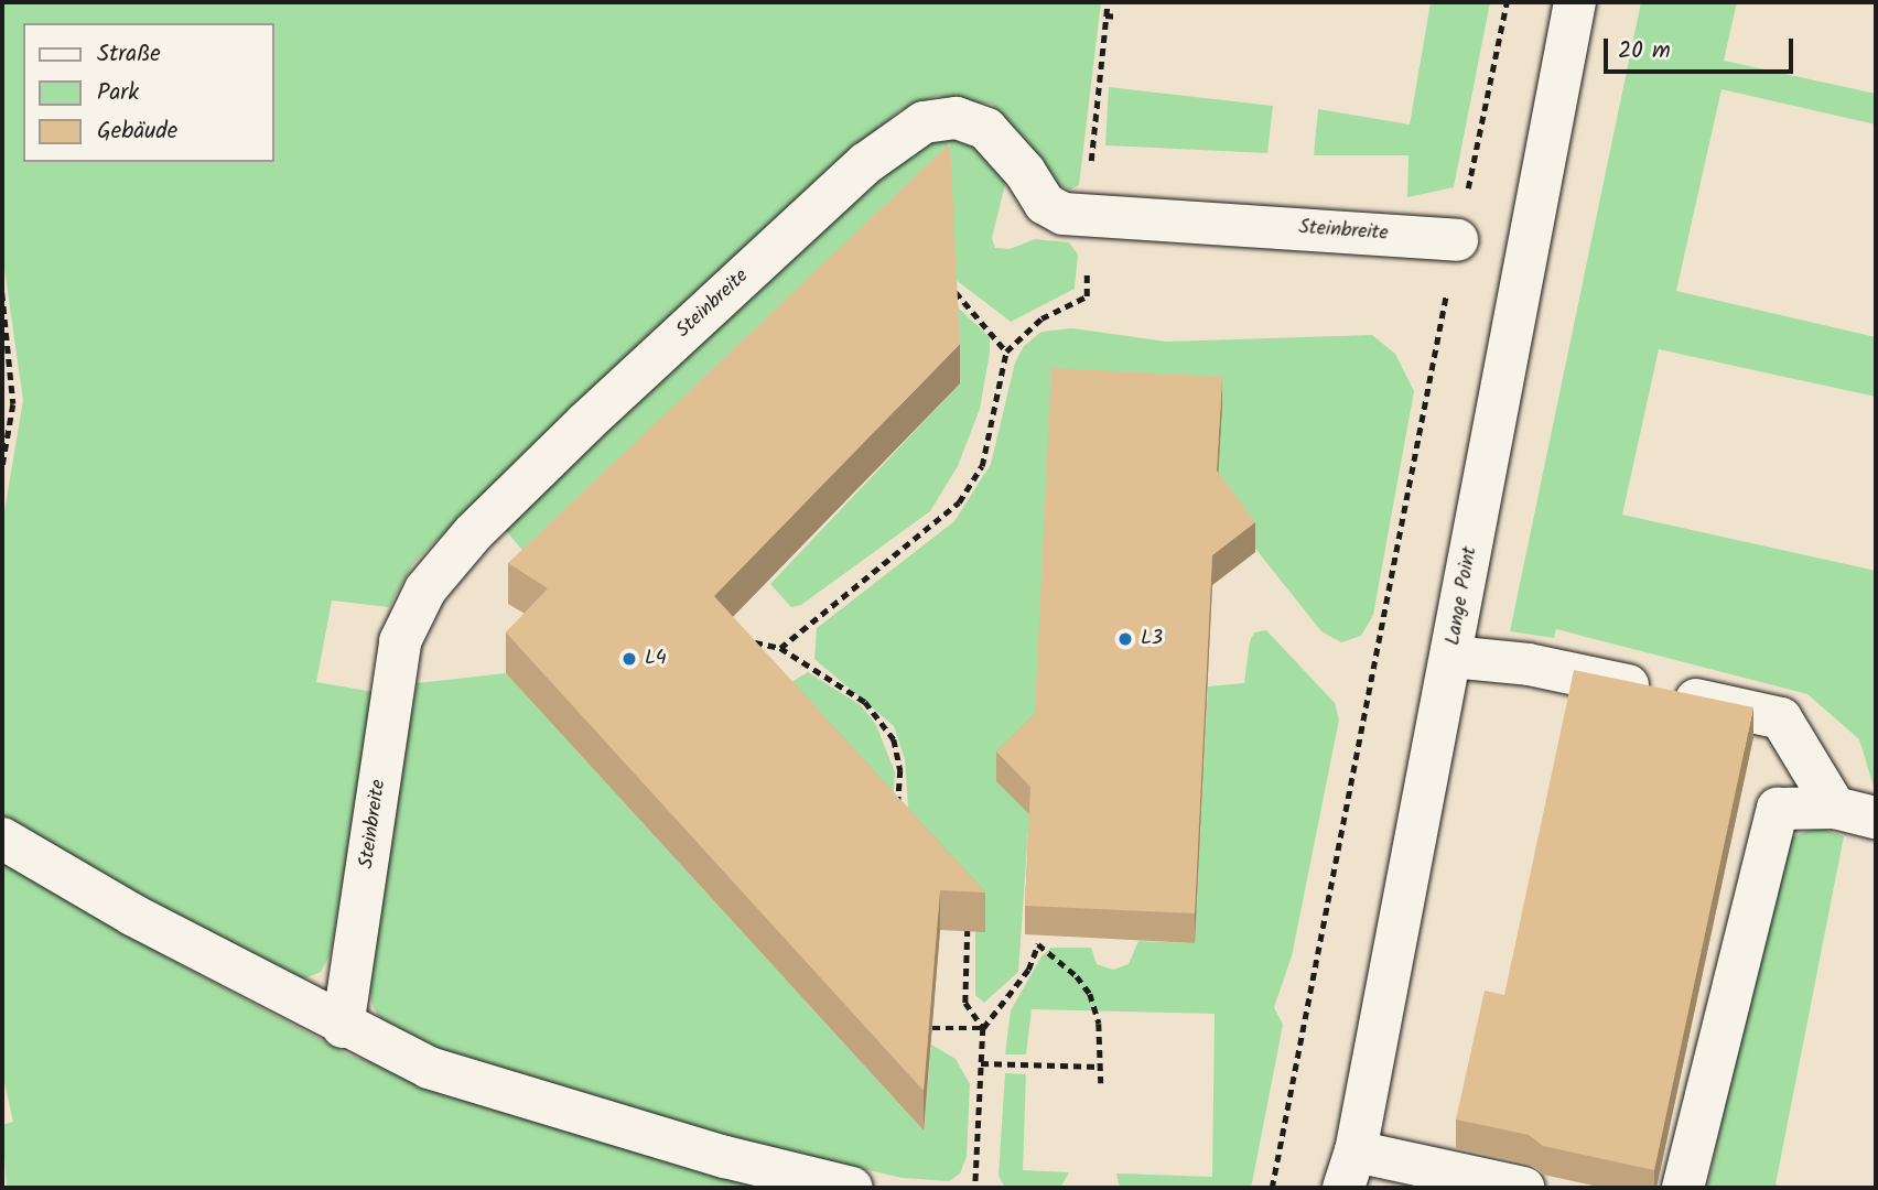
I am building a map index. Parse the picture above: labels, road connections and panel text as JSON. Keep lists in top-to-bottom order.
{
  "streets": {
    "street": ["Steinbreite", "Lange Point"]
  },
  "places": ["L3", "L4"],
  "legend": ["Straße", "Park", "Gebäude"],
  "scale_bar": "20 m"
}
